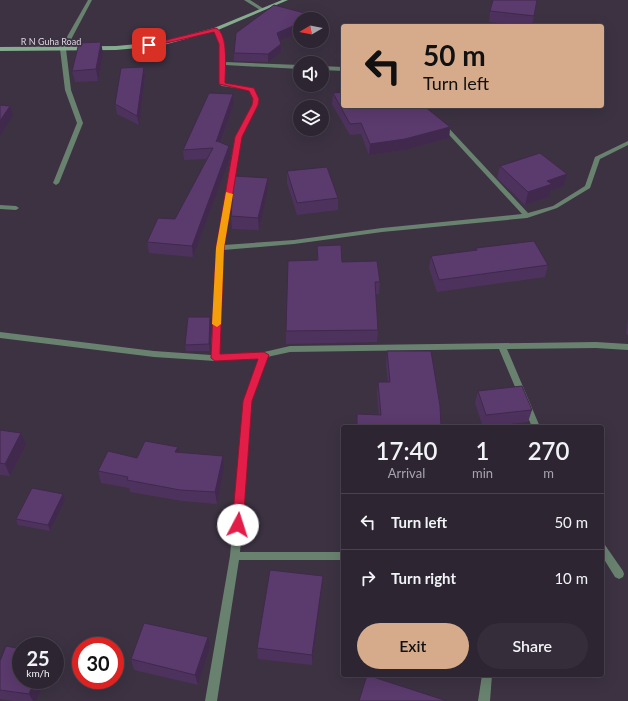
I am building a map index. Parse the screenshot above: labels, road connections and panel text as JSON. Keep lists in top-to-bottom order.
{
  "streets": {
    "street": ["R N Guha Road"]
  },
  "north": "left",
  "page": {
    "turn": ["50 m", "Turn left"],
    "eta": [
      "17:40",
      "Arrival",
      "1",
      "min",
      "270",
      "m"
    ],
    "list": [
      {
        "name": "Turn left",
        "value": "50 m"
      },
      {
        "name": "Turn right",
        "value": "10 m"
      }
    ],
    "buttons": ["Exit", "Share"],
    "speed": "25 km/h",
    "limit": "30"
  }
}
